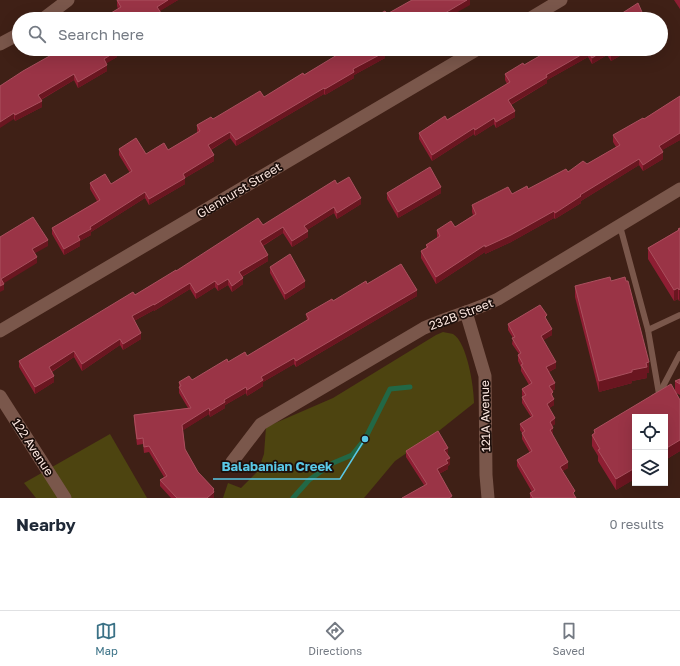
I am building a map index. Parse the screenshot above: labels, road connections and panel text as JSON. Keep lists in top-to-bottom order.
{
  "streets": {
    "street": [
      "Glenhurst Street",
      "232B Street",
      "121A Avenue",
      "122 Avenue"
    ]
  },
  "crossings": [
    ["232B Street", "121A Avenue"]
  ],
  "places": ["Balabanian Creek"],
  "page": {
    "search": "Search here",
    "heading": ["Nearby", "0 results"],
    "nav": ["Map", "Directions", "Saved"]
  }
}
